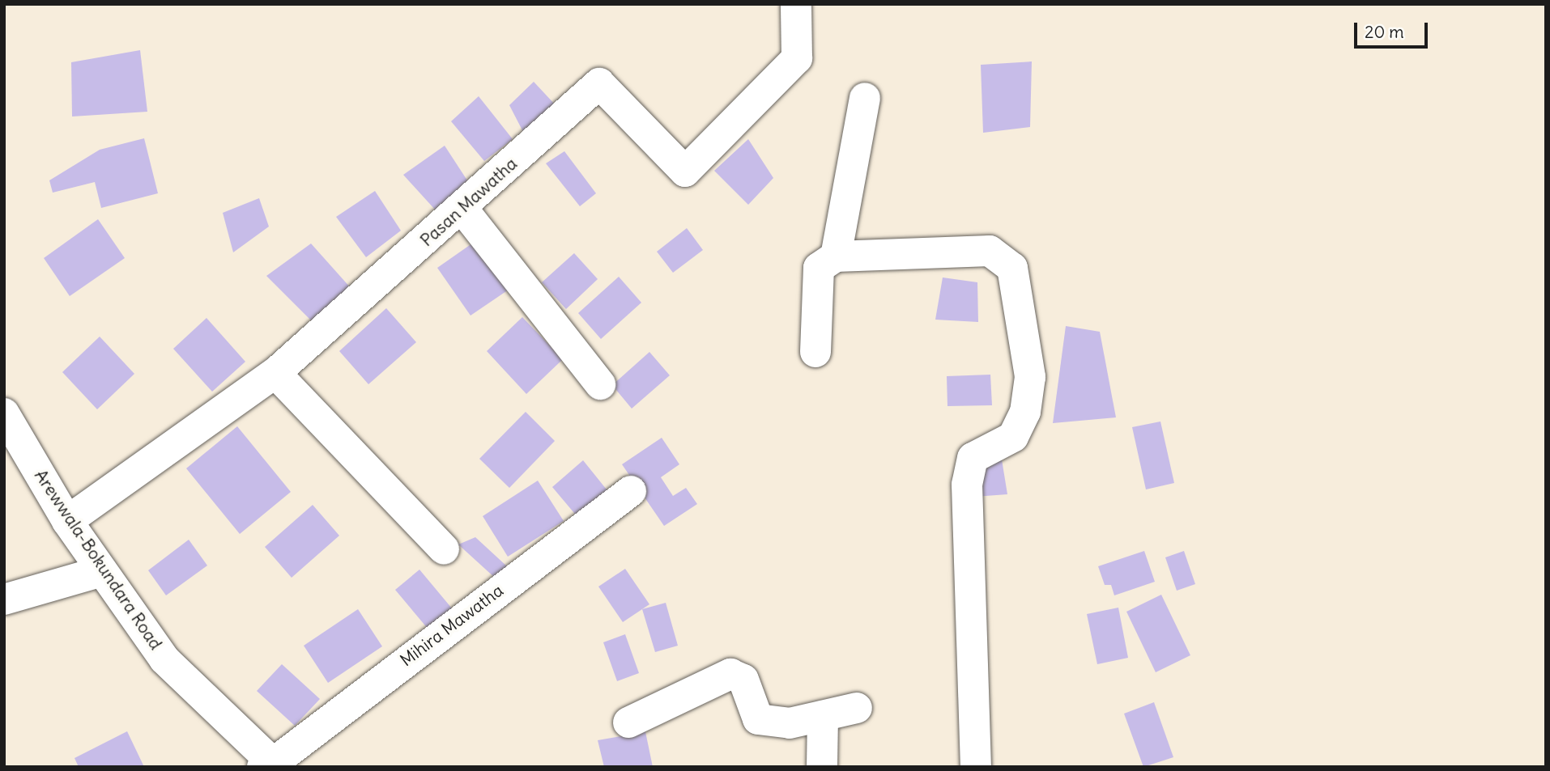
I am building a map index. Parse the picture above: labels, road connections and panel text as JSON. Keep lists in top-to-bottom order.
{
  "streets": {
    "street": ["Pasan Mawatha", "Arewwala-Bokundara Road", "Mihira Mawatha"]
  },
  "crossings": [
    ["Pasan Mawatha", "Arewwala-Bokundara Road"],
    ["Arewwala-Bokundara Road", "Mihira Mawatha"]
  ],
  "scale_bar": "20 m"
}
